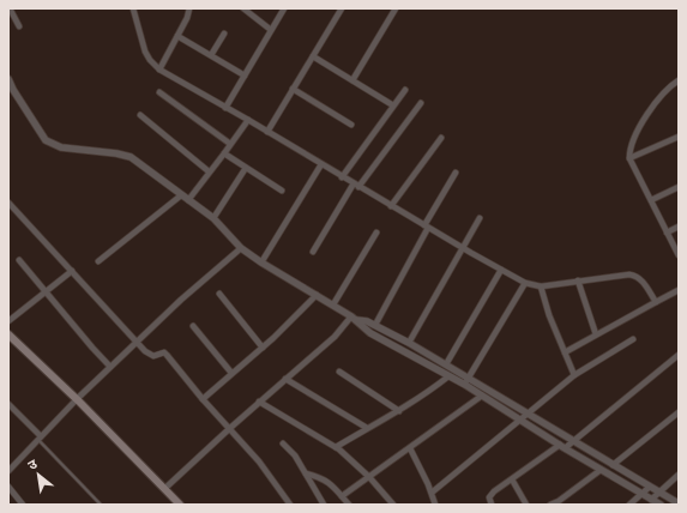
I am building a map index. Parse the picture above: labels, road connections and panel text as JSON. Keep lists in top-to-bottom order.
{
  "north": "top left"
}
